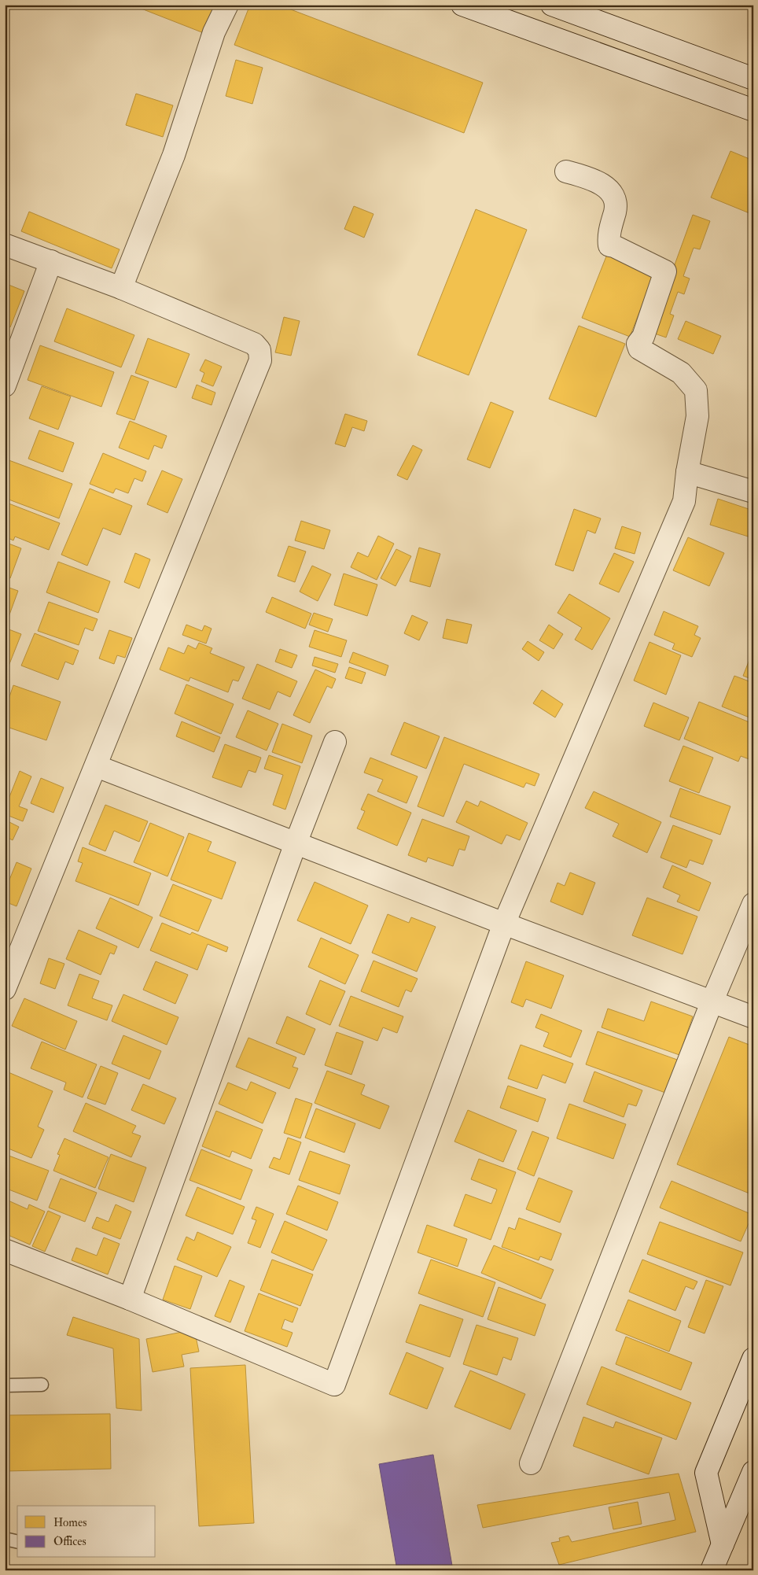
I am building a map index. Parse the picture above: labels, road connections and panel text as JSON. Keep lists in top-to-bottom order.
{
  "legend": ["Homes", "Offices"]
}
